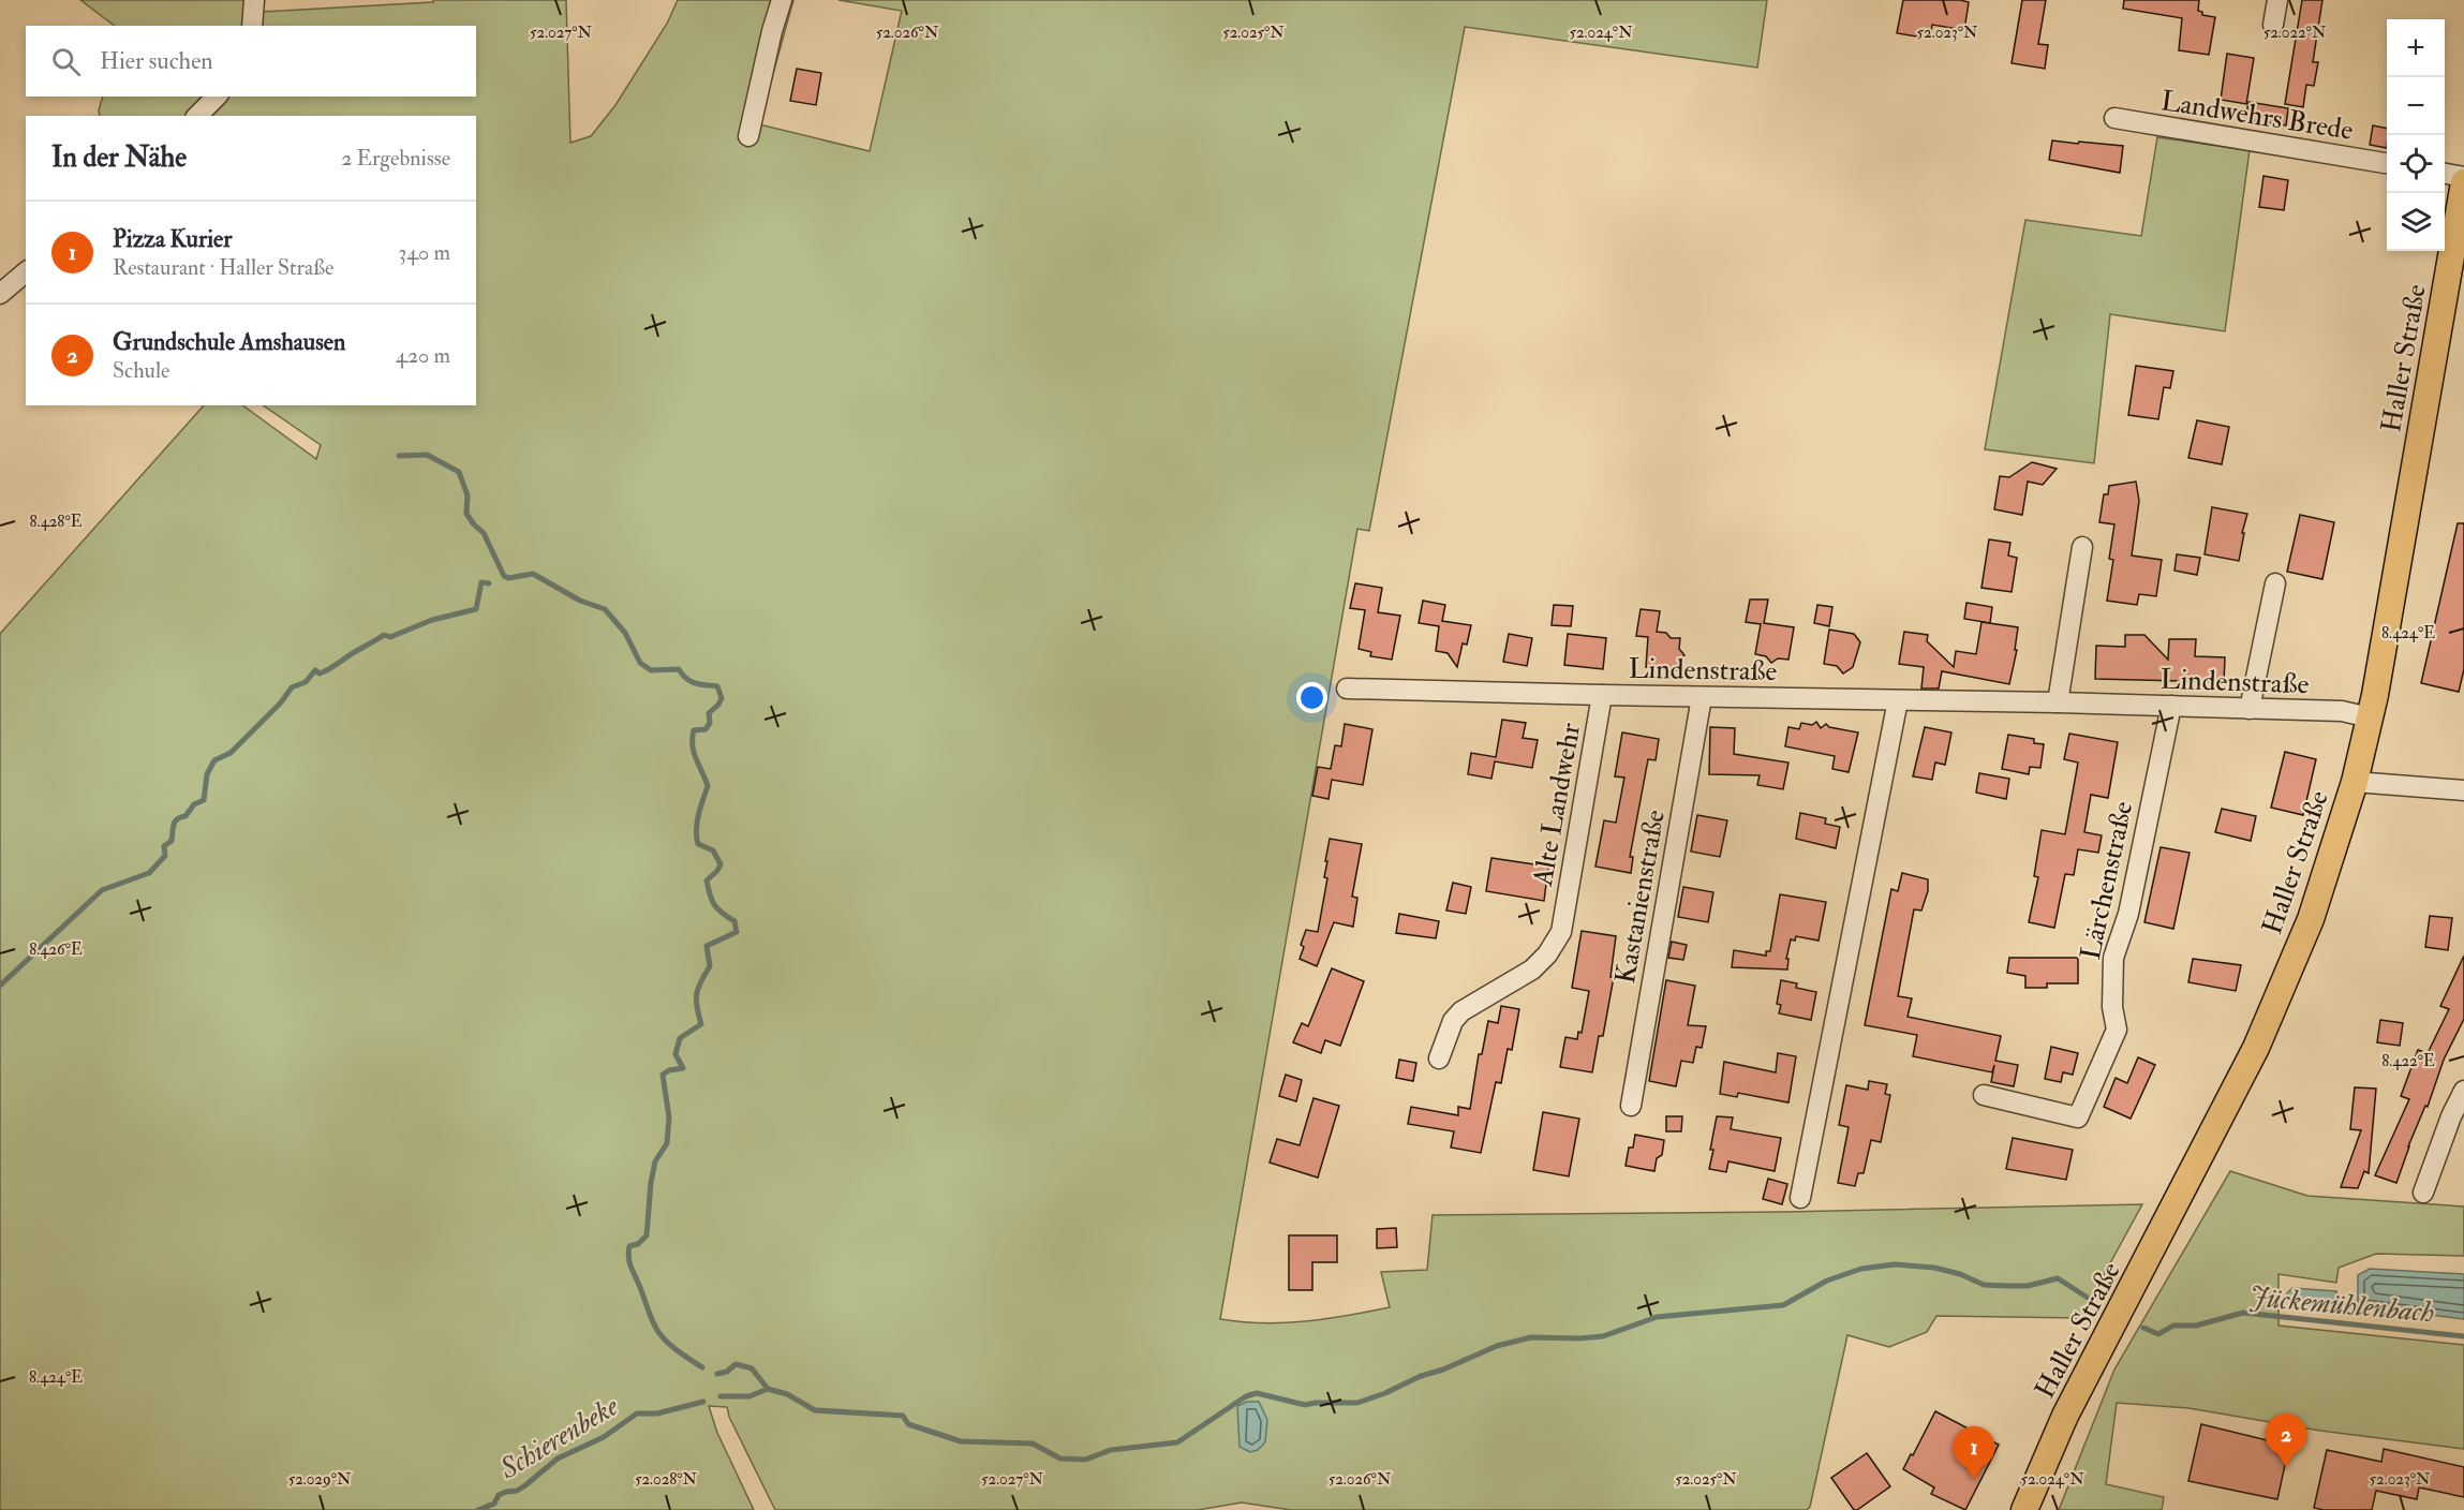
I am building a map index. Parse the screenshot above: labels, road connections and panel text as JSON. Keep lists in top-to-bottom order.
{
  "streets": {
    "main road": ["Haller Straße"],
    "street": [
      "Landwehrs Brede",
      "Lindenstraße",
      "Alte Landwehr",
      "Lärchenstraße",
      "Kastanienstraße"
    ]
  },
  "crossings": [
    ["Haller Straße", "Lindenstraße"],
    ["Lindenstraße", "Alte Landwehr"],
    ["Lindenstraße", "Lärchenstraße"],
    ["Lindenstraße", "Kastanienstraße"]
  ],
  "water": ["Jückemühlenbach", "Schierenbeke"],
  "page": {
    "map_buttons": ["+", "−"],
    "search": "Hier suchen",
    "heading": ["In der Nähe", "2 Ergebnisse"],
    "list": [
      {
        "mark": "1",
        "name": "Pizza Kurier",
        "note": "Restaurant · Haller Straße",
        "value": "340 m"
      },
      {
        "mark": "2",
        "name": "Grundschule Amshausen",
        "note": "Schule",
        "value": "420 m"
      }
    ],
    "pins": ["2", "1"]
  },
  "coordinates": [
    "52.027°N",
    "52.026°N",
    "52.025°N",
    "52.024°N",
    "52.023°N",
    "52.022°N",
    "8.428°E",
    "8.424°E",
    "8.426°E",
    "8.422°E",
    "52.029°N",
    "52.028°N"
  ]
}
